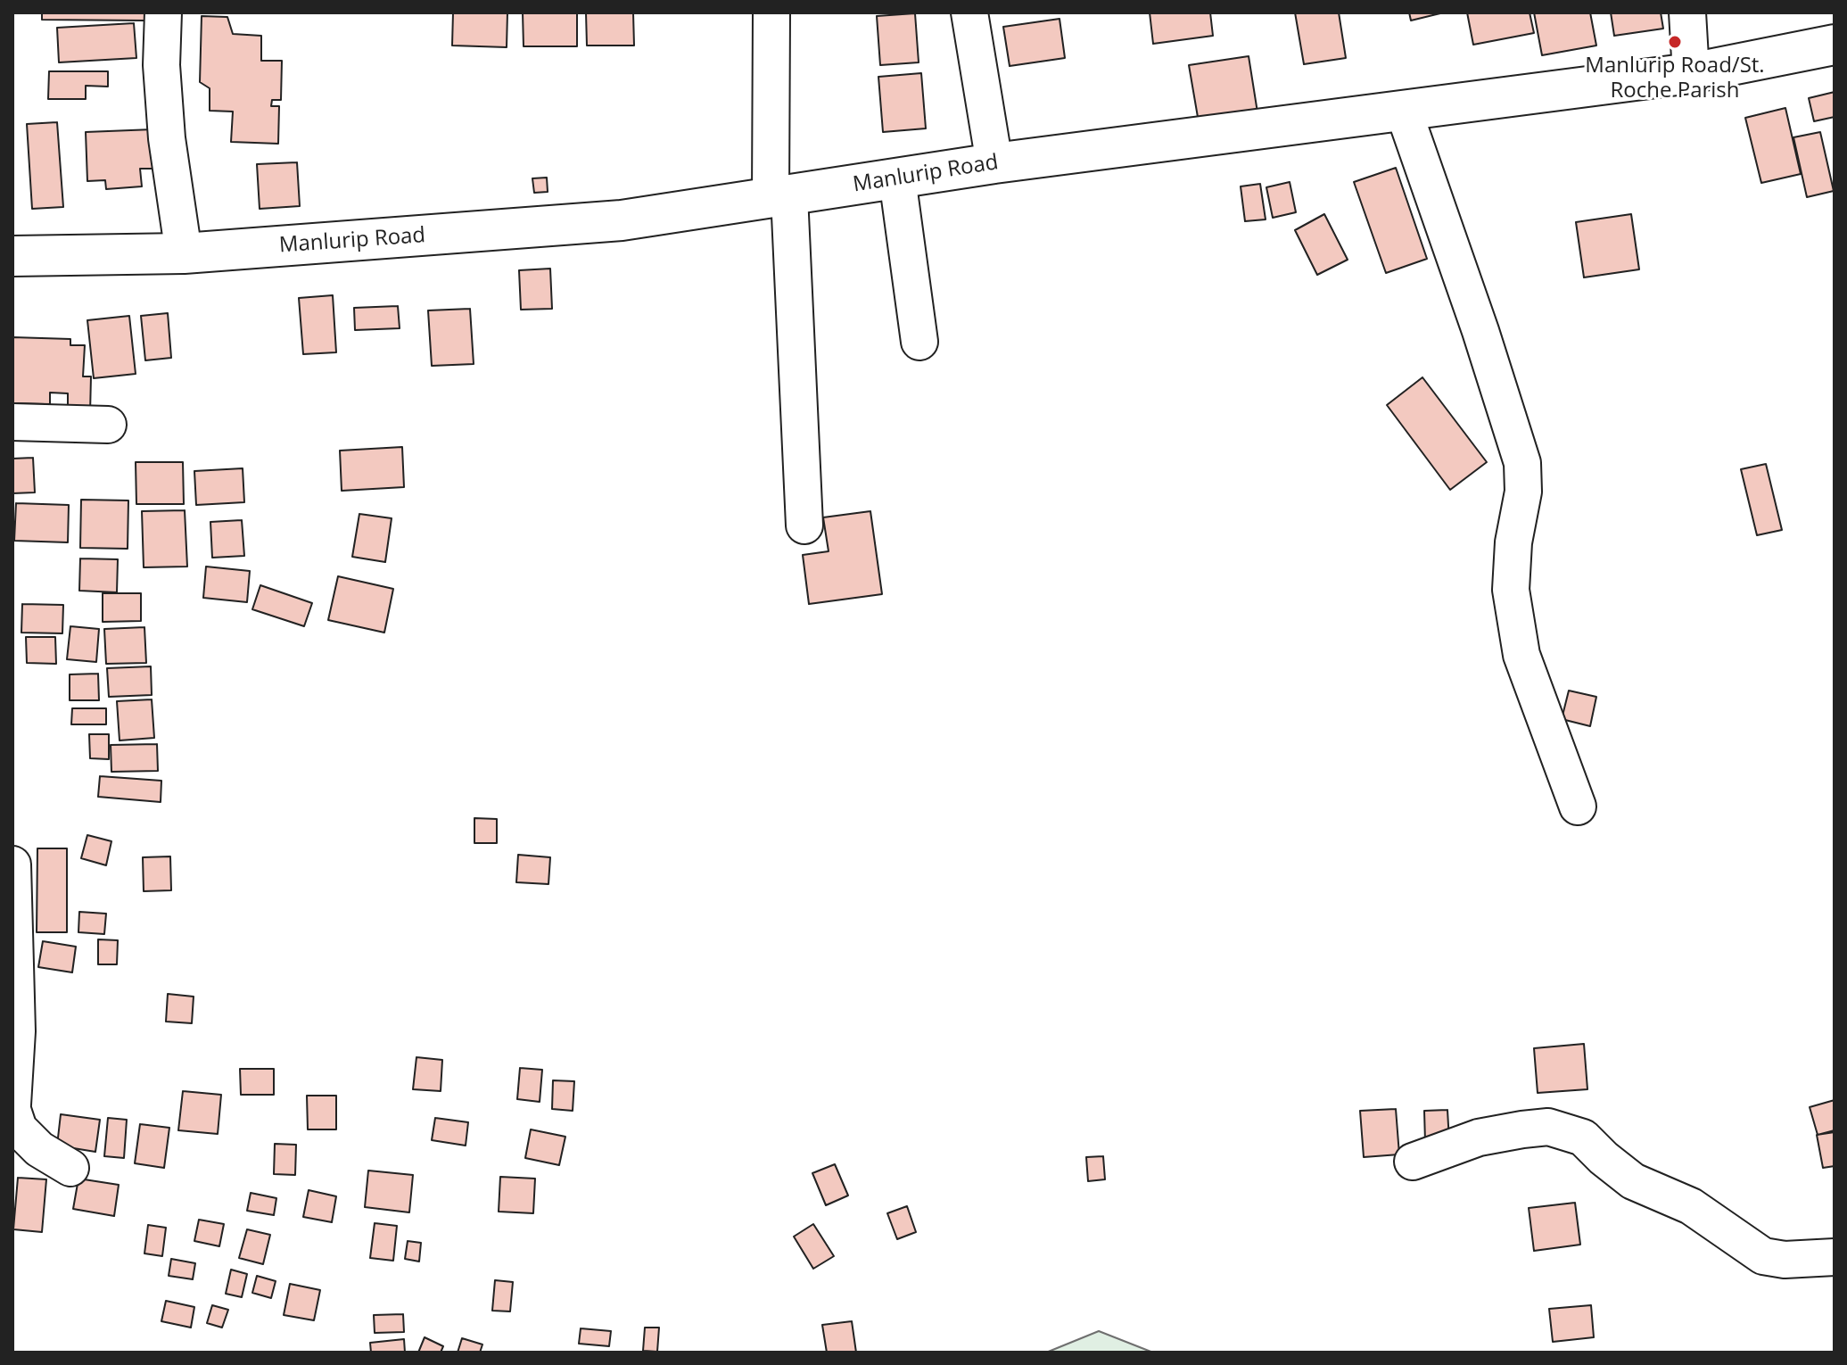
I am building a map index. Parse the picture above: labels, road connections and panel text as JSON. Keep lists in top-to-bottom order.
{
  "streets": {
    "main road": ["Manlurip Road"]
  },
  "places": ["Manlurip Road/St. Roche Parish"]
}
